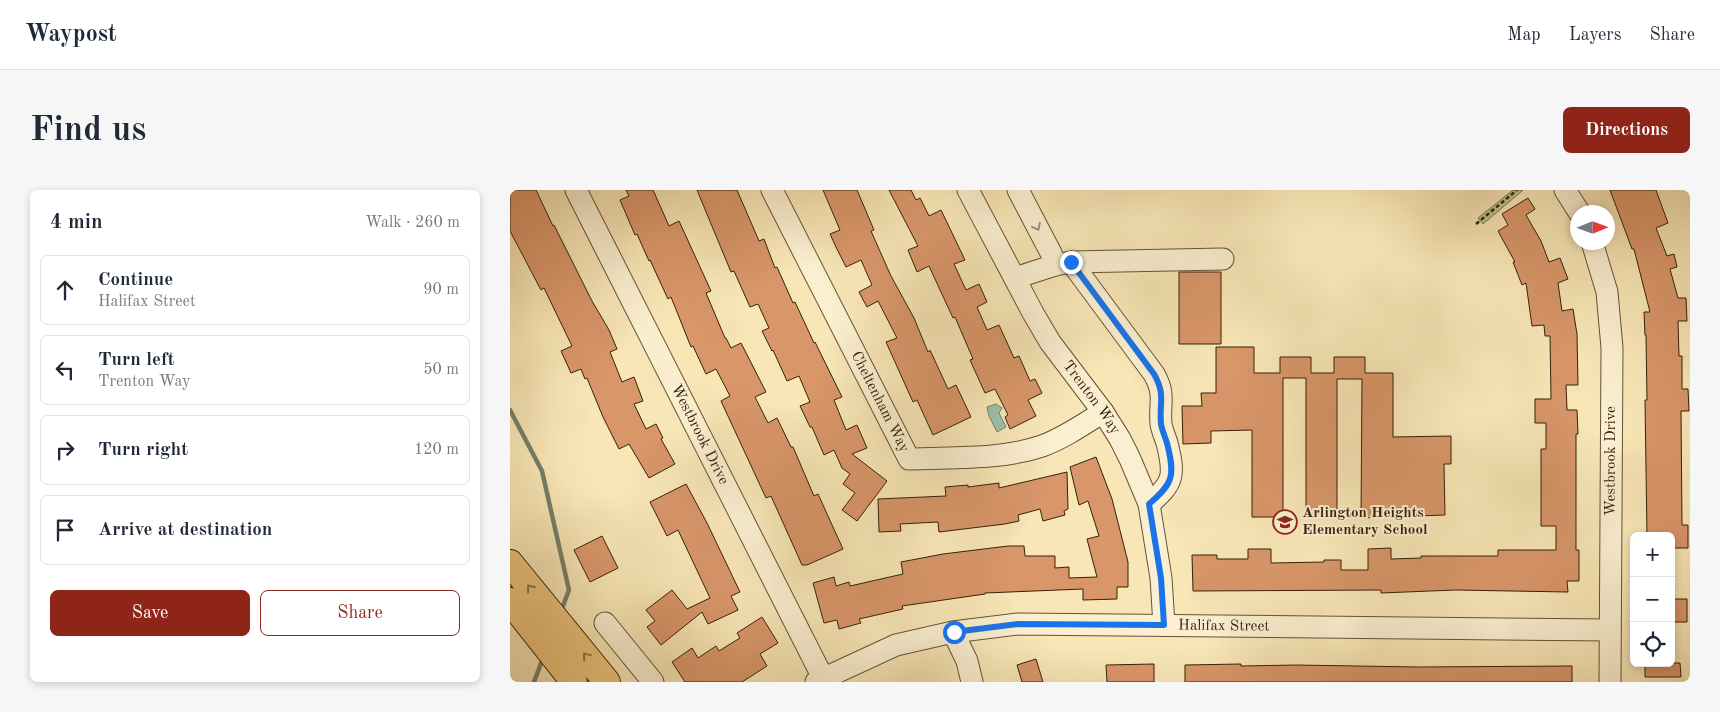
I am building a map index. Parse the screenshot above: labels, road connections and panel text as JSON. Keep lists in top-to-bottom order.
{
  "streets": {
    "street": [
      "Trenton Way",
      "Cheltenham Way",
      "Westbrook Drive",
      "Halifax Street"
    ]
  },
  "crossings": [
    ["Trenton Way", "Cheltenham Way"],
    ["Trenton Way", "Halifax Street"],
    ["Westbrook Drive", "Halifax Street"]
  ],
  "places": {
    "school or university": ["Arlington Heights Elementary School"]
  },
  "north": "right",
  "page": {
    "header": "Waypost",
    "nav": ["Map", "Layers", "Share"],
    "buttons": [
      "Directions",
      ["Save", "Share"]
    ],
    "title": "Find us",
    "heading": ["4 min", "Walk · 260 m"],
    "list": [
      ["Continue", "Halifax Street", "90 m"],
      ["Turn left", "Trenton Way", "50 m"],
      ["Turn right", "120 m"],
      "Arrive at destination"
    ],
    "map_buttons": ["+", "−"]
  }
}
